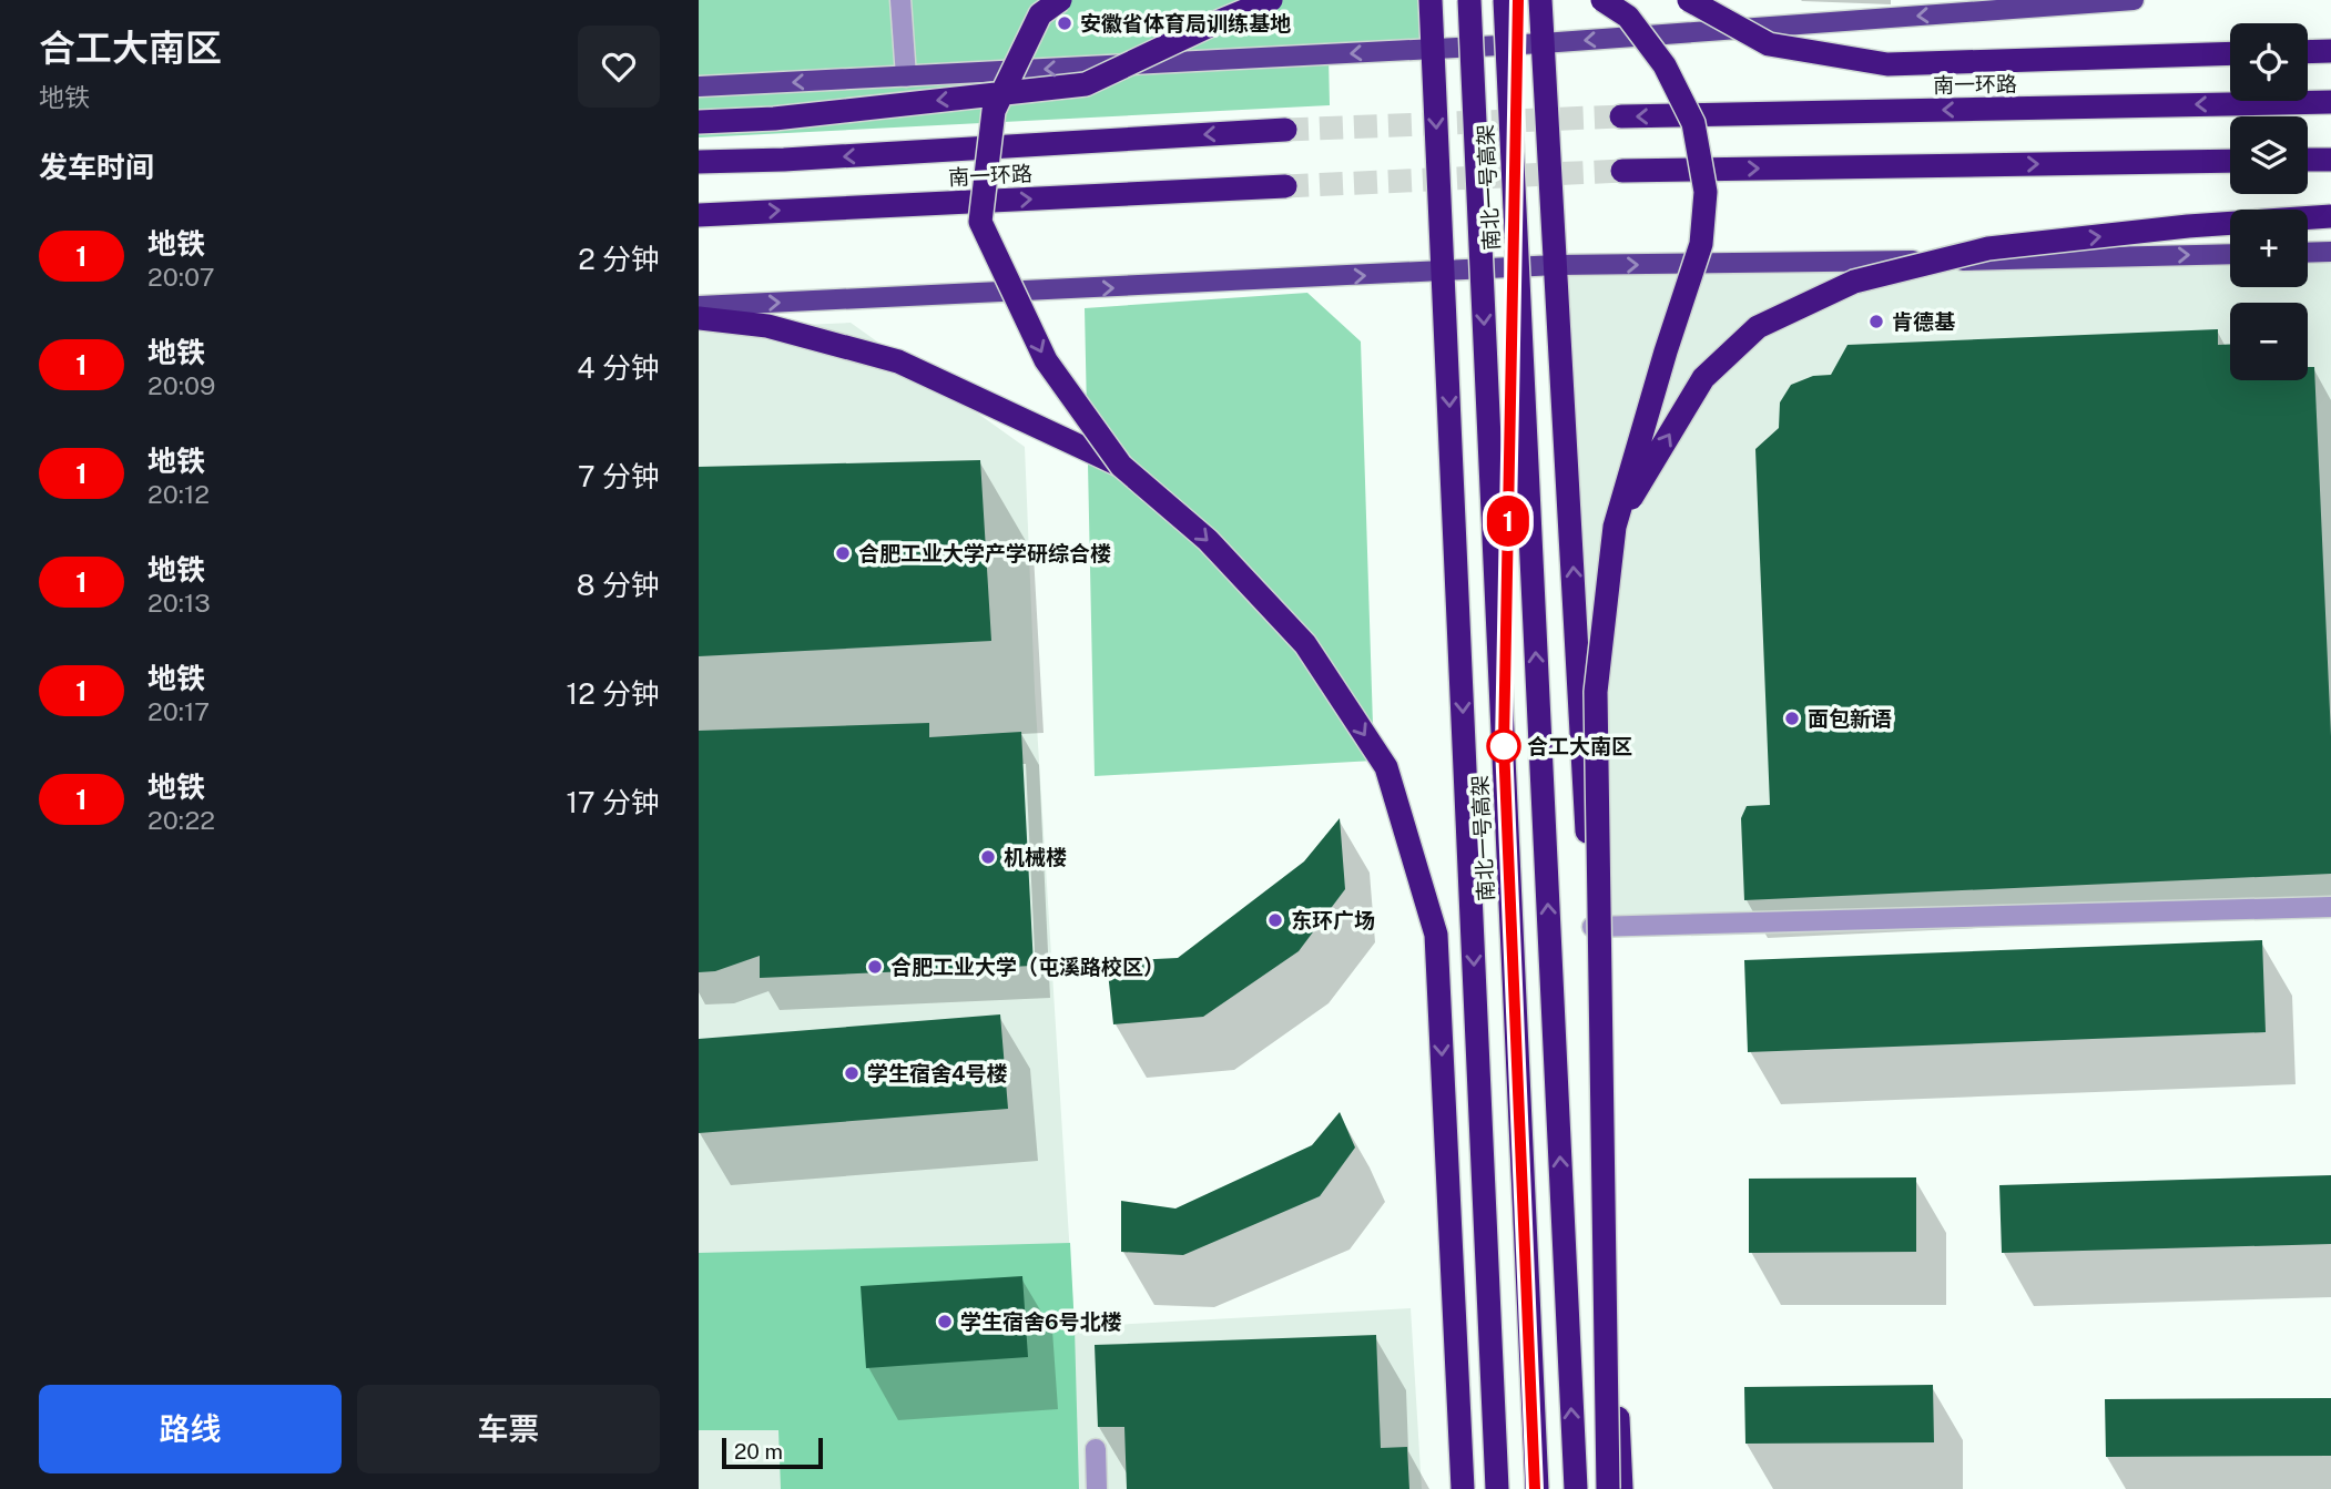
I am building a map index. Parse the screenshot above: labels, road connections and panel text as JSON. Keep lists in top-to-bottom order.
{
  "streets": {
    "highway": ["南一环路", "南北一号高架"]
  },
  "places": [
    "安徽省体育局训练基地",
    "肯德基",
    "合肥工业大学产学研综合楼",
    "面包新语",
    "合工大南区",
    "机械楼",
    "东环广场",
    "合肥工业大学（屯溪路校区）",
    "学生宿舍4号楼",
    "学生宿舍6号北楼"
  ],
  "lines": ["metro line 1"],
  "scale_bar": "20 m",
  "page": {
    "heading": [
      ["合工大南区", "地铁"],
      "发车时间"
    ],
    "on_map": "1",
    "map_buttons": ["+", "−"],
    "list": [
      {
        "mark": "1",
        "name": "地铁",
        "note": "20:07",
        "value": "2 分钟"
      },
      {
        "mark": "1",
        "name": "地铁",
        "note": "20:09",
        "value": "4 分钟"
      },
      {
        "mark": "1",
        "name": "地铁",
        "note": "20:12",
        "value": "7 分钟"
      },
      {
        "mark": "1",
        "name": "地铁",
        "note": "20:13",
        "value": "8 分钟"
      },
      {
        "mark": "1",
        "name": "地铁",
        "note": "20:17",
        "value": "12 分钟"
      },
      {
        "mark": "1",
        "name": "地铁",
        "note": "20:22",
        "value": "17 分钟"
      }
    ],
    "buttons": ["路线", "车票"],
    "scale": "20 m"
  }
}
